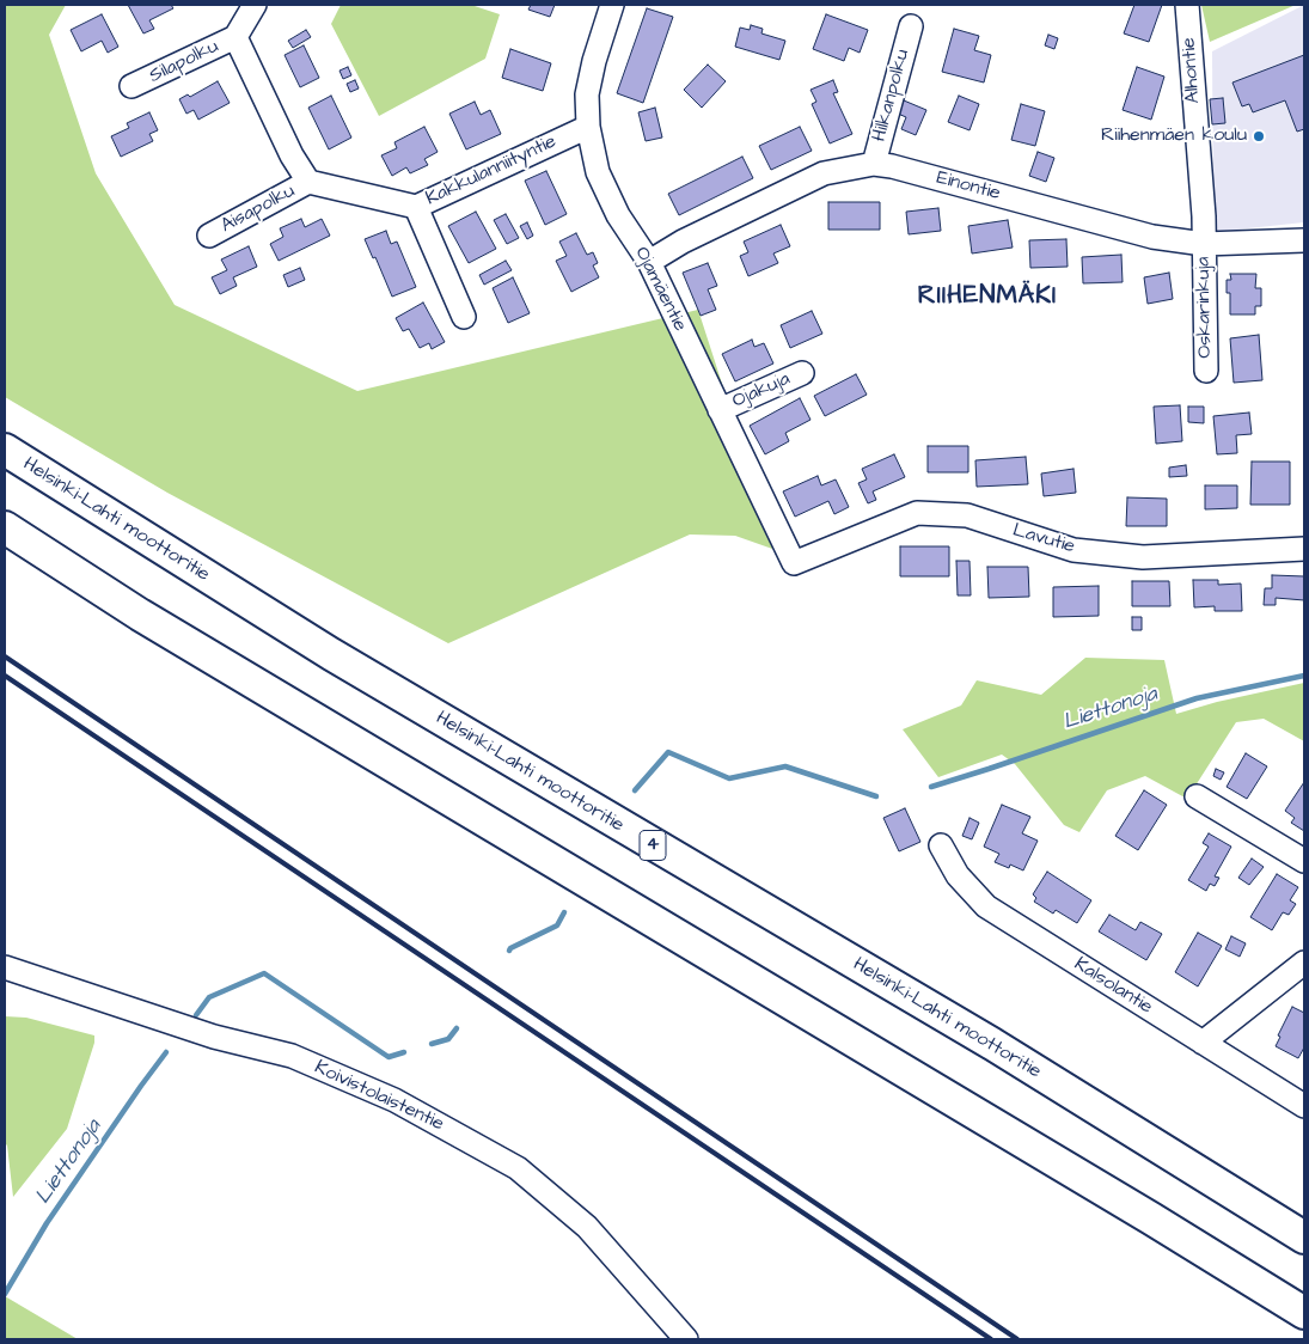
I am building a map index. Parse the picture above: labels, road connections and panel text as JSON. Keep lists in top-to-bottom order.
{
  "streets": {
    "highway": ["Helsinki-Lahti moottoritie", "4"],
    "street": [
      "Silapolku",
      "Alhontie",
      "Hilkanpolku",
      "Kakkulanniityntie",
      "Einontie",
      "Aisapolku",
      "Ojamäentie",
      "Oskarinkuja",
      "Ojakuja",
      "Lavutie",
      "Kalsolantie",
      "Koivistolaistentie"
    ]
  },
  "crossings": [
    ["Alhontie", "Einontie"],
    ["Alhontie", "Oskarinkuja"],
    ["Hilkanpolku", "Einontie"],
    ["Kakkulanniityntie", "Aisapolku"],
    ["Kakkulanniityntie", "Ojamäentie"],
    ["Einontie", "Ojamäentie"],
    ["Einontie", "Oskarinkuja"],
    ["Ojamäentie", "Ojakuja"],
    ["Ojamäentie", "Lavutie"]
  ],
  "districts": ["RIIHENMÄKI"],
  "water": ["Liettonoja"],
  "places": ["Riihenmäen koulu"]
}
